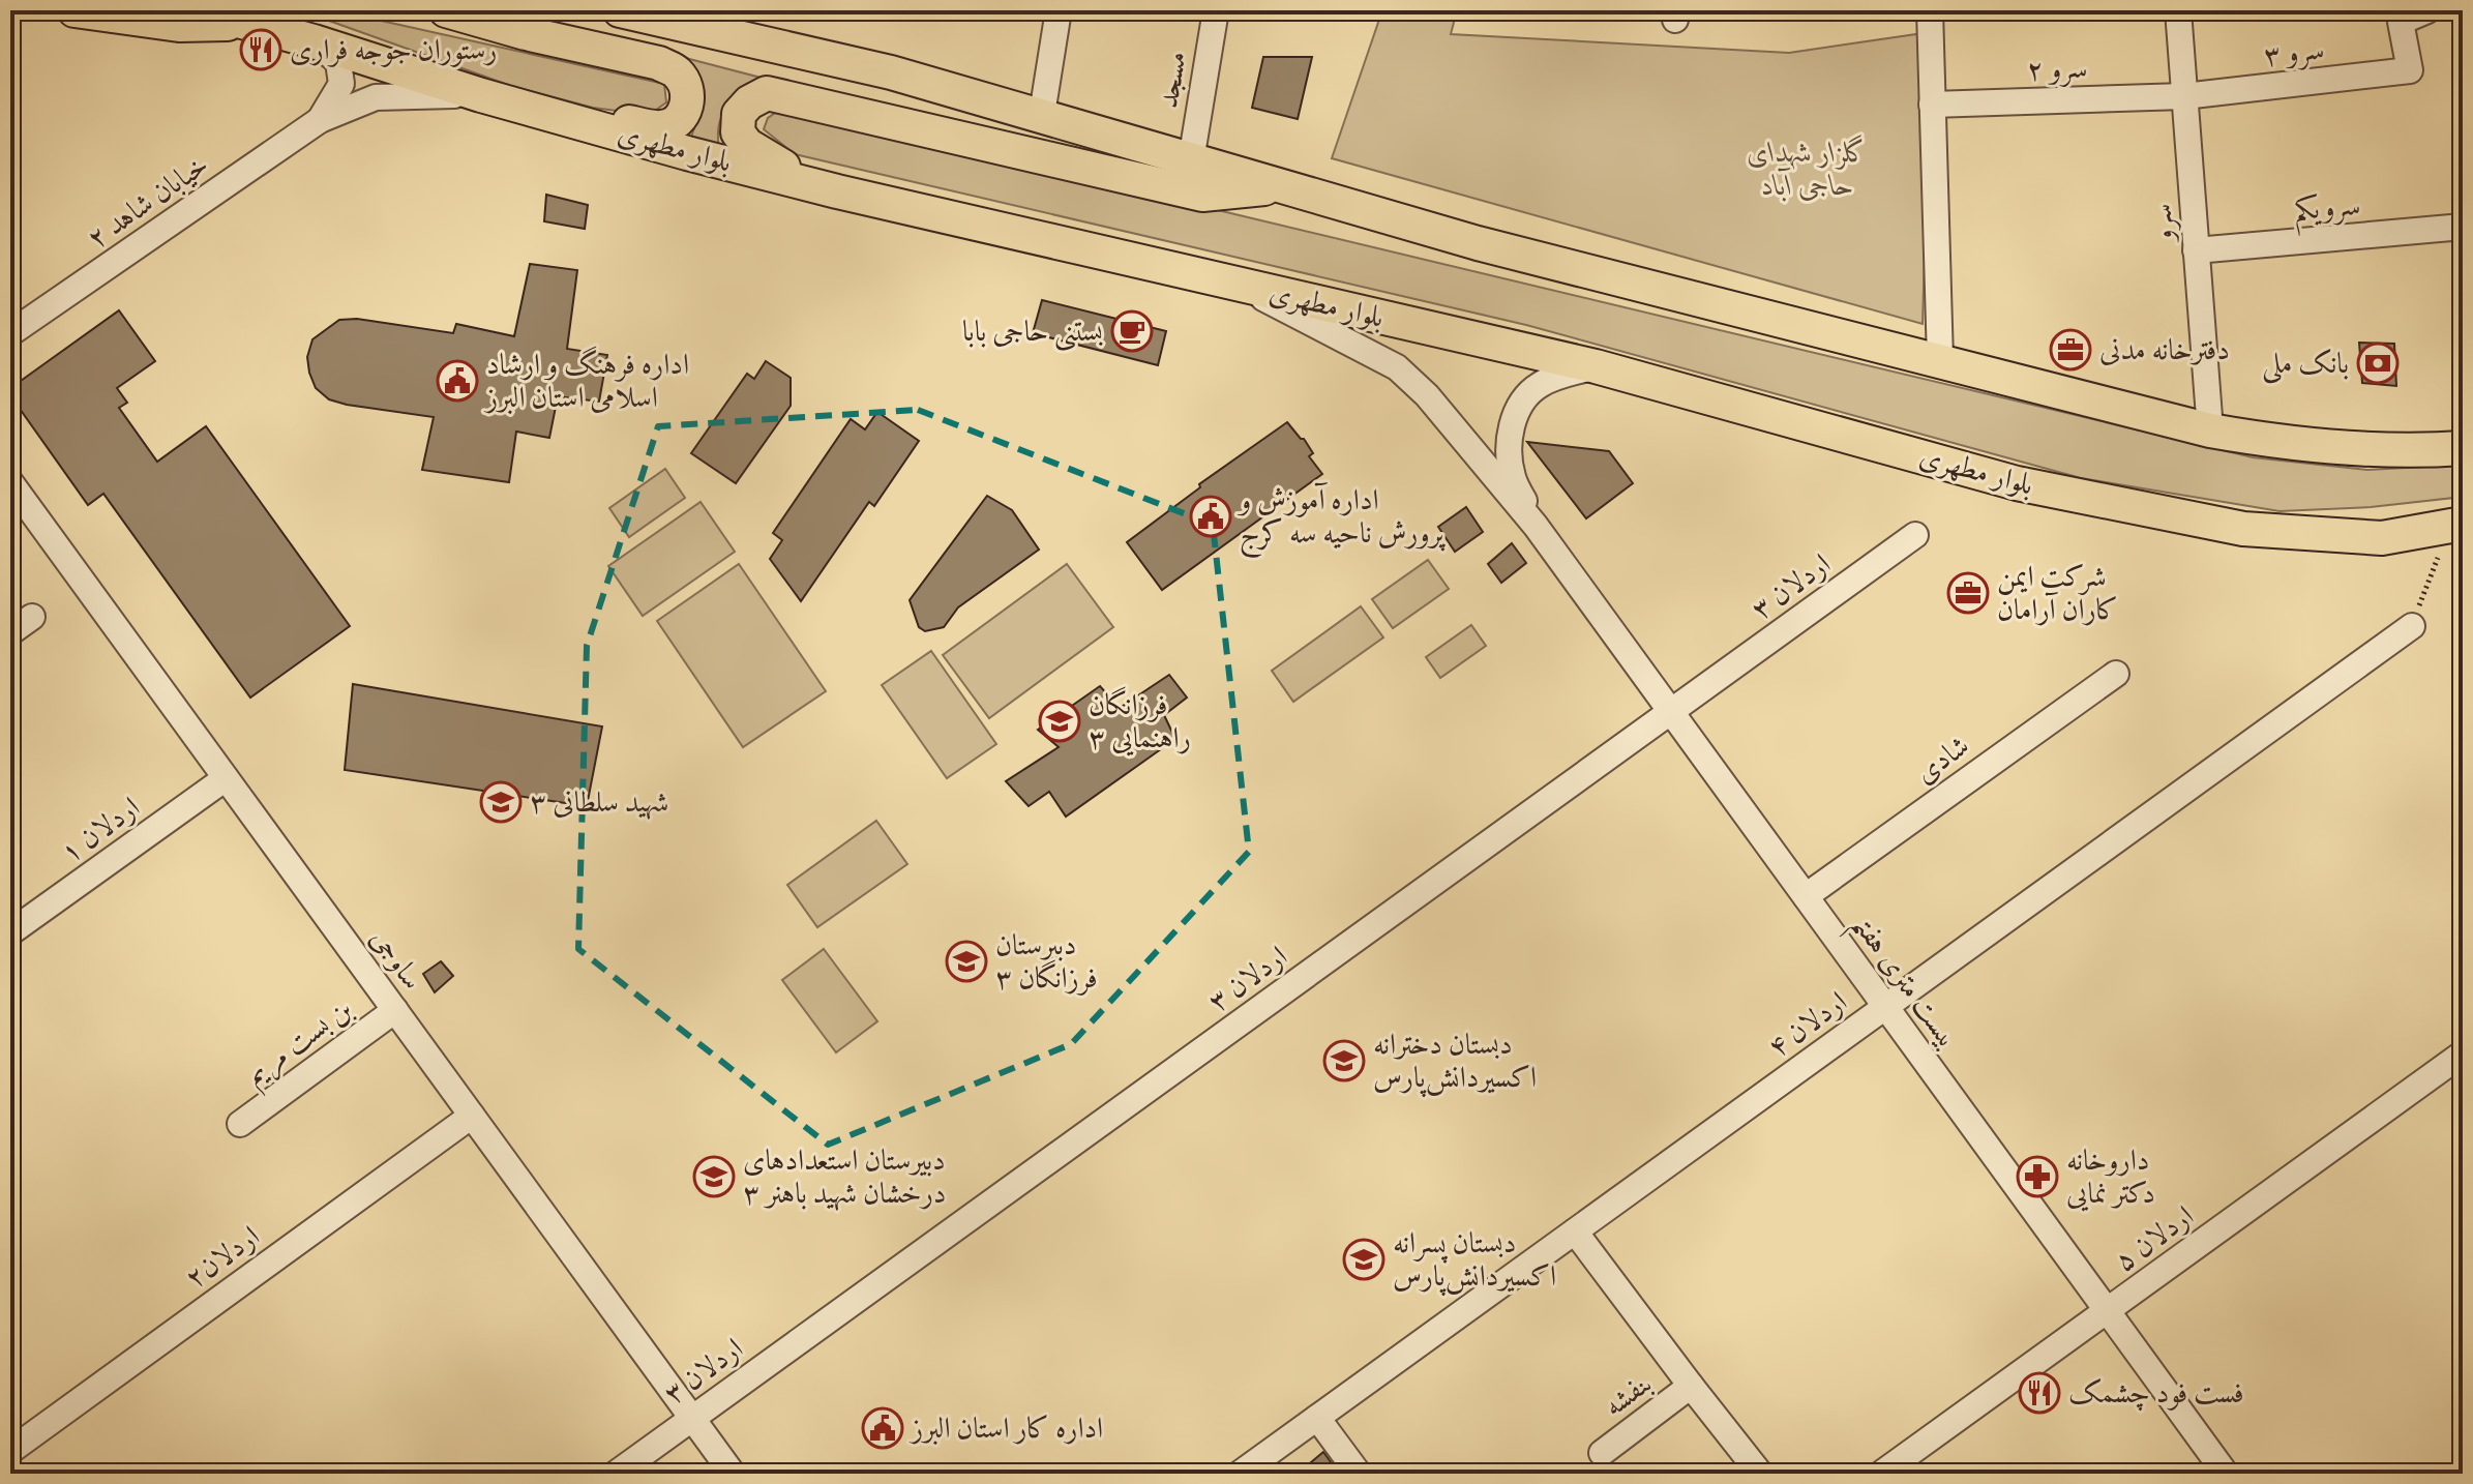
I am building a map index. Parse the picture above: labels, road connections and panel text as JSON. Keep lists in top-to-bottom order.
{
  "streets": {
    "main road": ["بلوار مطهری"],
    "street": [
      "سرو ۳",
      "سرو ۲",
      "مسجد",
      "خیابان شاهد ۲",
      "سرویکم",
      "سرو",
      "اردلان ۳",
      "شادی",
      "اردلان ۱",
      "ساوجی",
      "بیست متری هفتم",
      "اردلان ۴",
      "بن بست مریم",
      "اردلان ۵",
      "اردلان۲",
      "بنفشه"
    ]
  },
  "crossings": [
    ["سرو ۳", "سرو ۲"],
    ["سرو ۳", "سرو"],
    ["سرو ۲", "سرو"],
    ["سرویکم", "سرو"],
    ["اردلان ۳", "ساوجی"],
    ["اردلان ۳", "بیست متری هفتم"],
    ["شادی", "بیست متری هفتم"],
    ["اردلان ۱", "ساوجی"],
    ["ساوجی", "بن بست مریم"],
    ["ساوجی", "اردلان۲"],
    ["بیست متری هفتم", "اردلان ۴"],
    ["بیست متری هفتم", "اردلان ۵"]
  ],
  "parks": ["گلزار شهدای حاجی آباد"],
  "places": {
    "restaurant": ["رستوران جوجه فراری", "فست فود چشمک"],
    "cafe": ["بستنی حاجی بابا"],
    "office": ["دفترخانه مدنی", "شرکت ایمن کاران آرامان"],
    "bank": ["بانک ملی"],
    "public building": ["اداره فرهنگ و ارشاد اسلامی استان البرز", "اداره آموزش و پرورش ناحیه سه کرج", "اداره کار استان البرز"],
    "school or university": [
      "فرزانگان ۳ راهنمایی",
      "شهید سلطانی ۳",
      "دبیرستان فرزانگان ۳",
      "دبستان دخترانه اکسیردانش‌پارس",
      "دبیرستان استعدادهای درخشان شهید باهنر ۳",
      "دبستان پسرانه اکسیر‌دانش‌پارس"
    ],
    "pharmacy": ["داروخانه دکتر نمایی"]
  }
}
